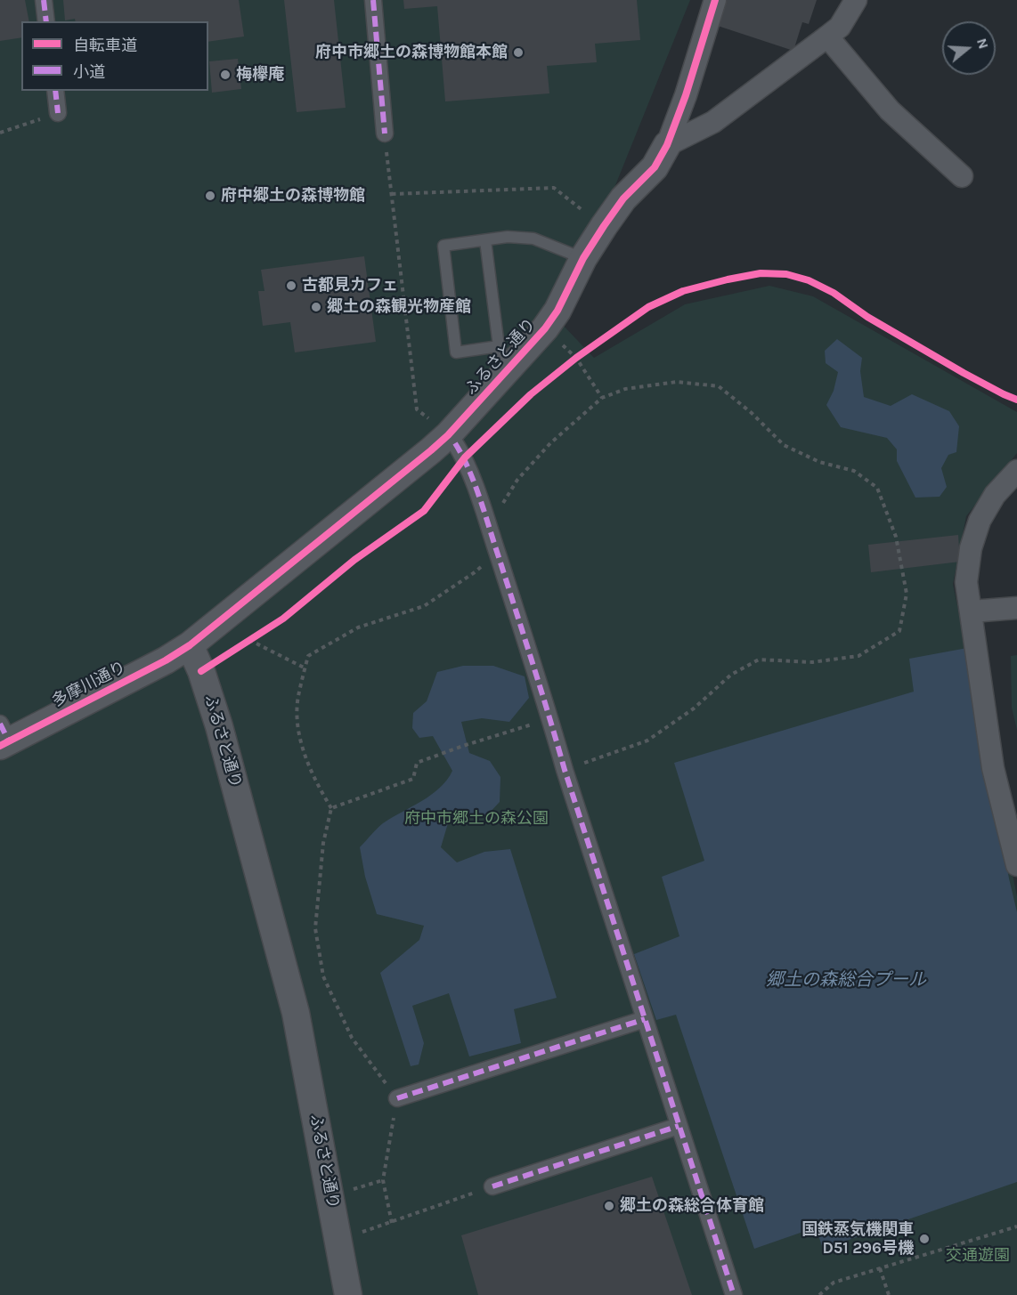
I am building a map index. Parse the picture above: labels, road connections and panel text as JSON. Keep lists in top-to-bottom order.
{
  "streets": {
    "street": ["ふるさと通り", "多摩川通り"]
  },
  "crossings": [
    ["ふるさと通り", "多摩川通り"]
  ],
  "water": ["郷土の森総合プール"],
  "parks": ["府中市郷土の森公園", "交通遊園"],
  "places": [
    "府中市郷土の森博物館本館",
    "梅欅庵",
    "府中郷土の森博物館",
    "古都見カフェ",
    "郷土の森観光物産館",
    "郷土の森総合体育館",
    "国鉄蒸気機関車 D51 296号機"
  ],
  "legend": ["自転車道", "小道"],
  "north": "right"
}
